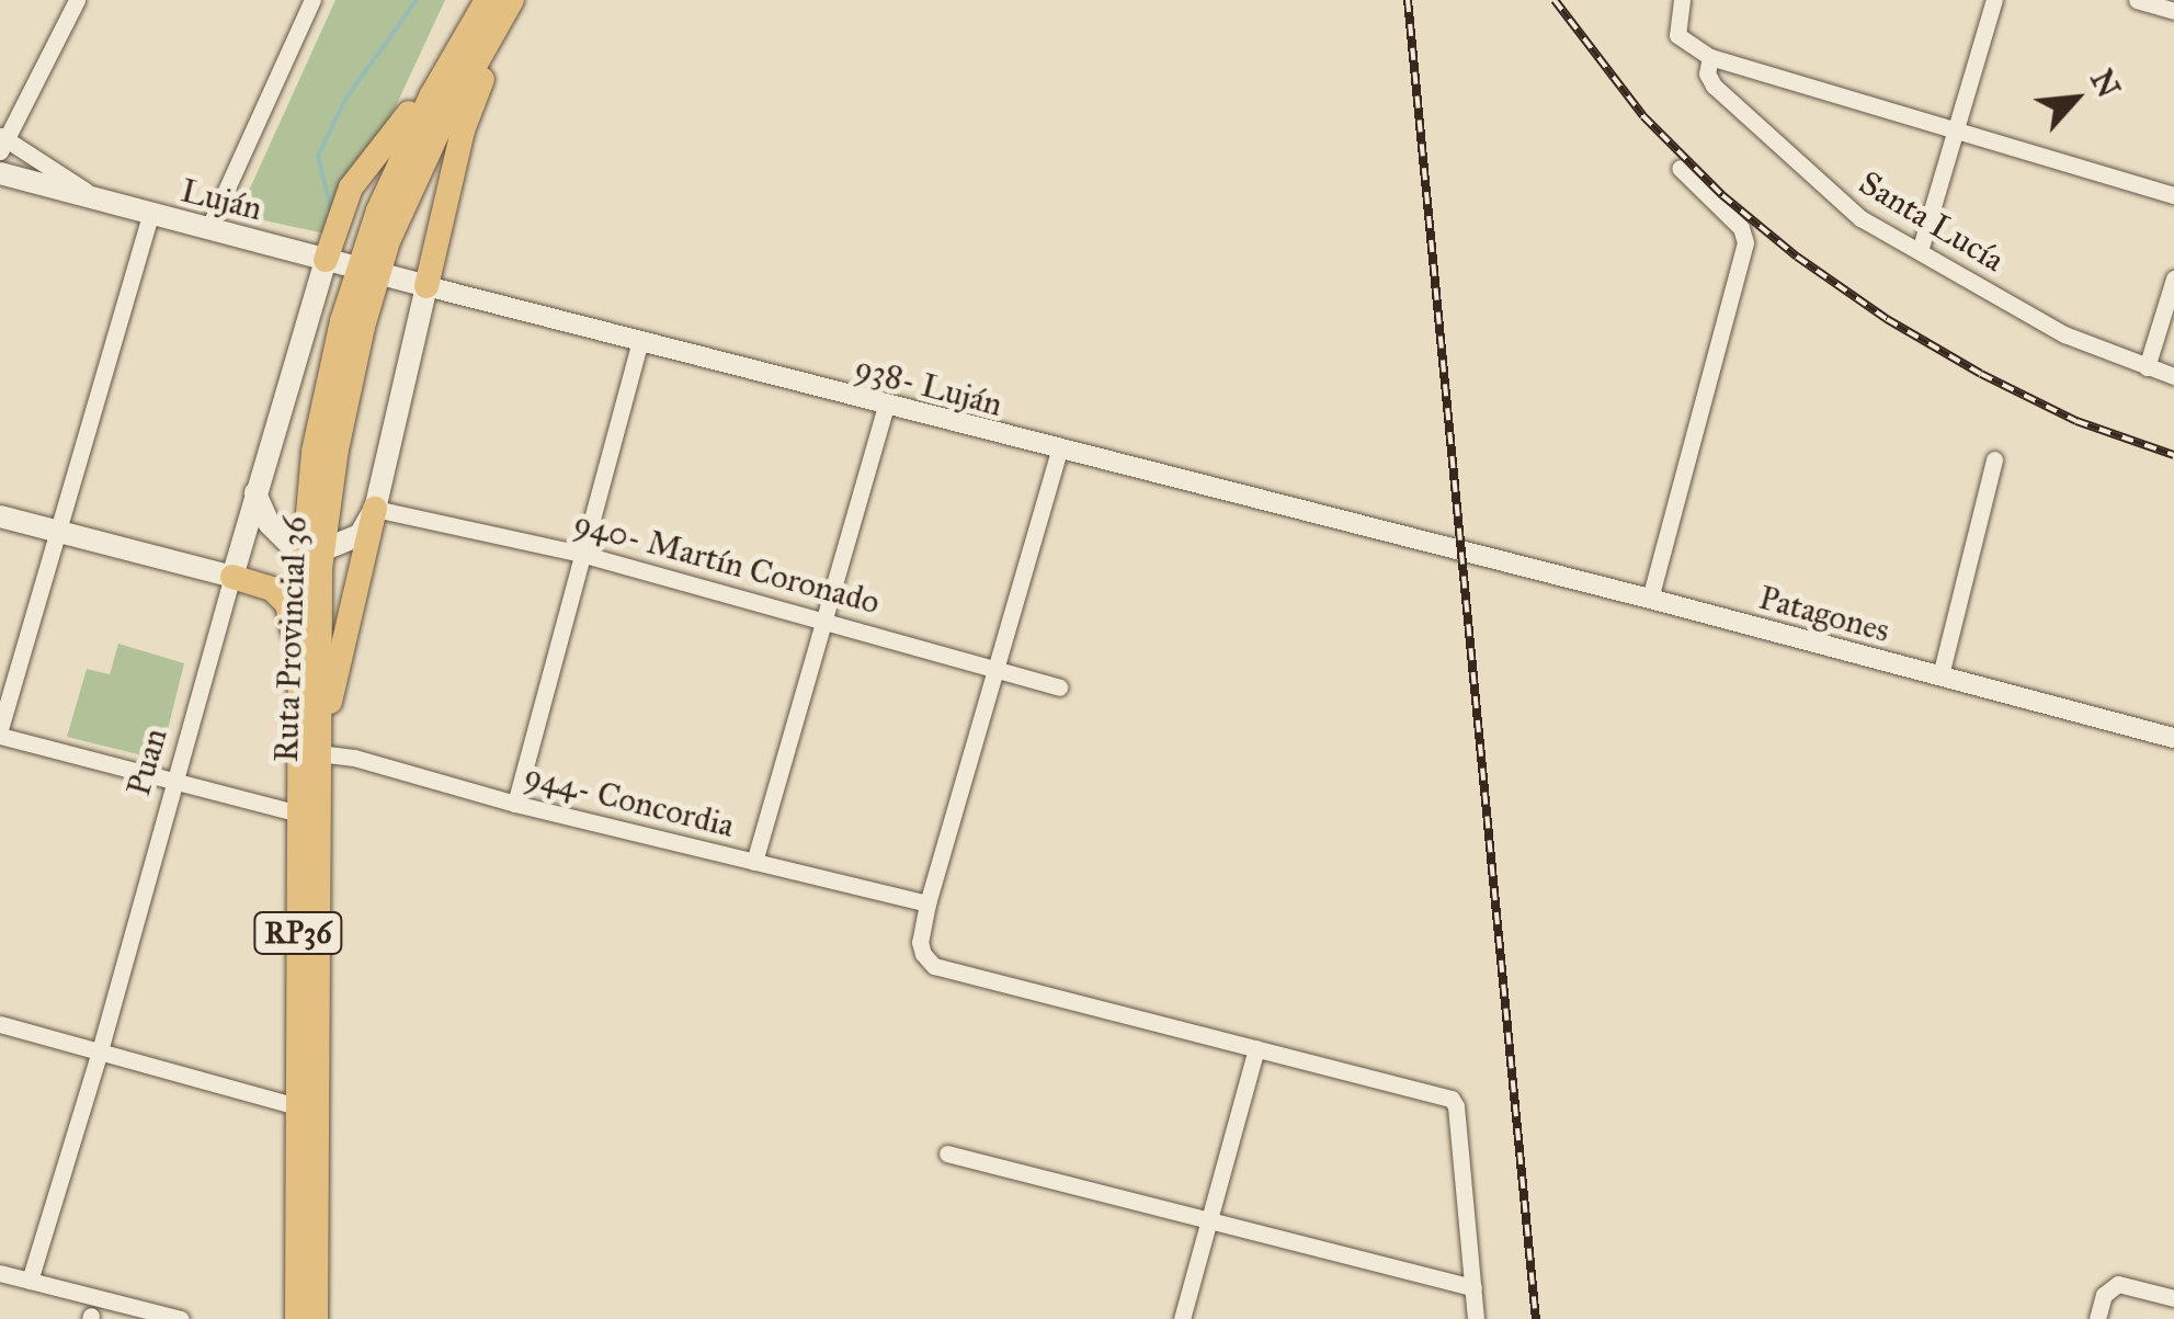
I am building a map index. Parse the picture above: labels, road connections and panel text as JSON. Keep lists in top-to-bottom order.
{
  "streets": {
    "main road": [
      "Luján",
      "Ruta Provincial 36",
      "Puan",
      "RP36"
    ],
    "street": [
      "Santa Lucía",
      "938- Luján",
      "940- Martín Coronado",
      "Patagones",
      "944- Concordia"
    ]
  },
  "crossings": [
    ["Luján", "938- Luján"],
    ["Luján", "Ruta Provincial 36"],
    ["Luján", "Puan"],
    ["938- Luján", "Patagones"],
    ["Ruta Provincial 36", "944- Concordia"]
  ],
  "north": "top right"
}
